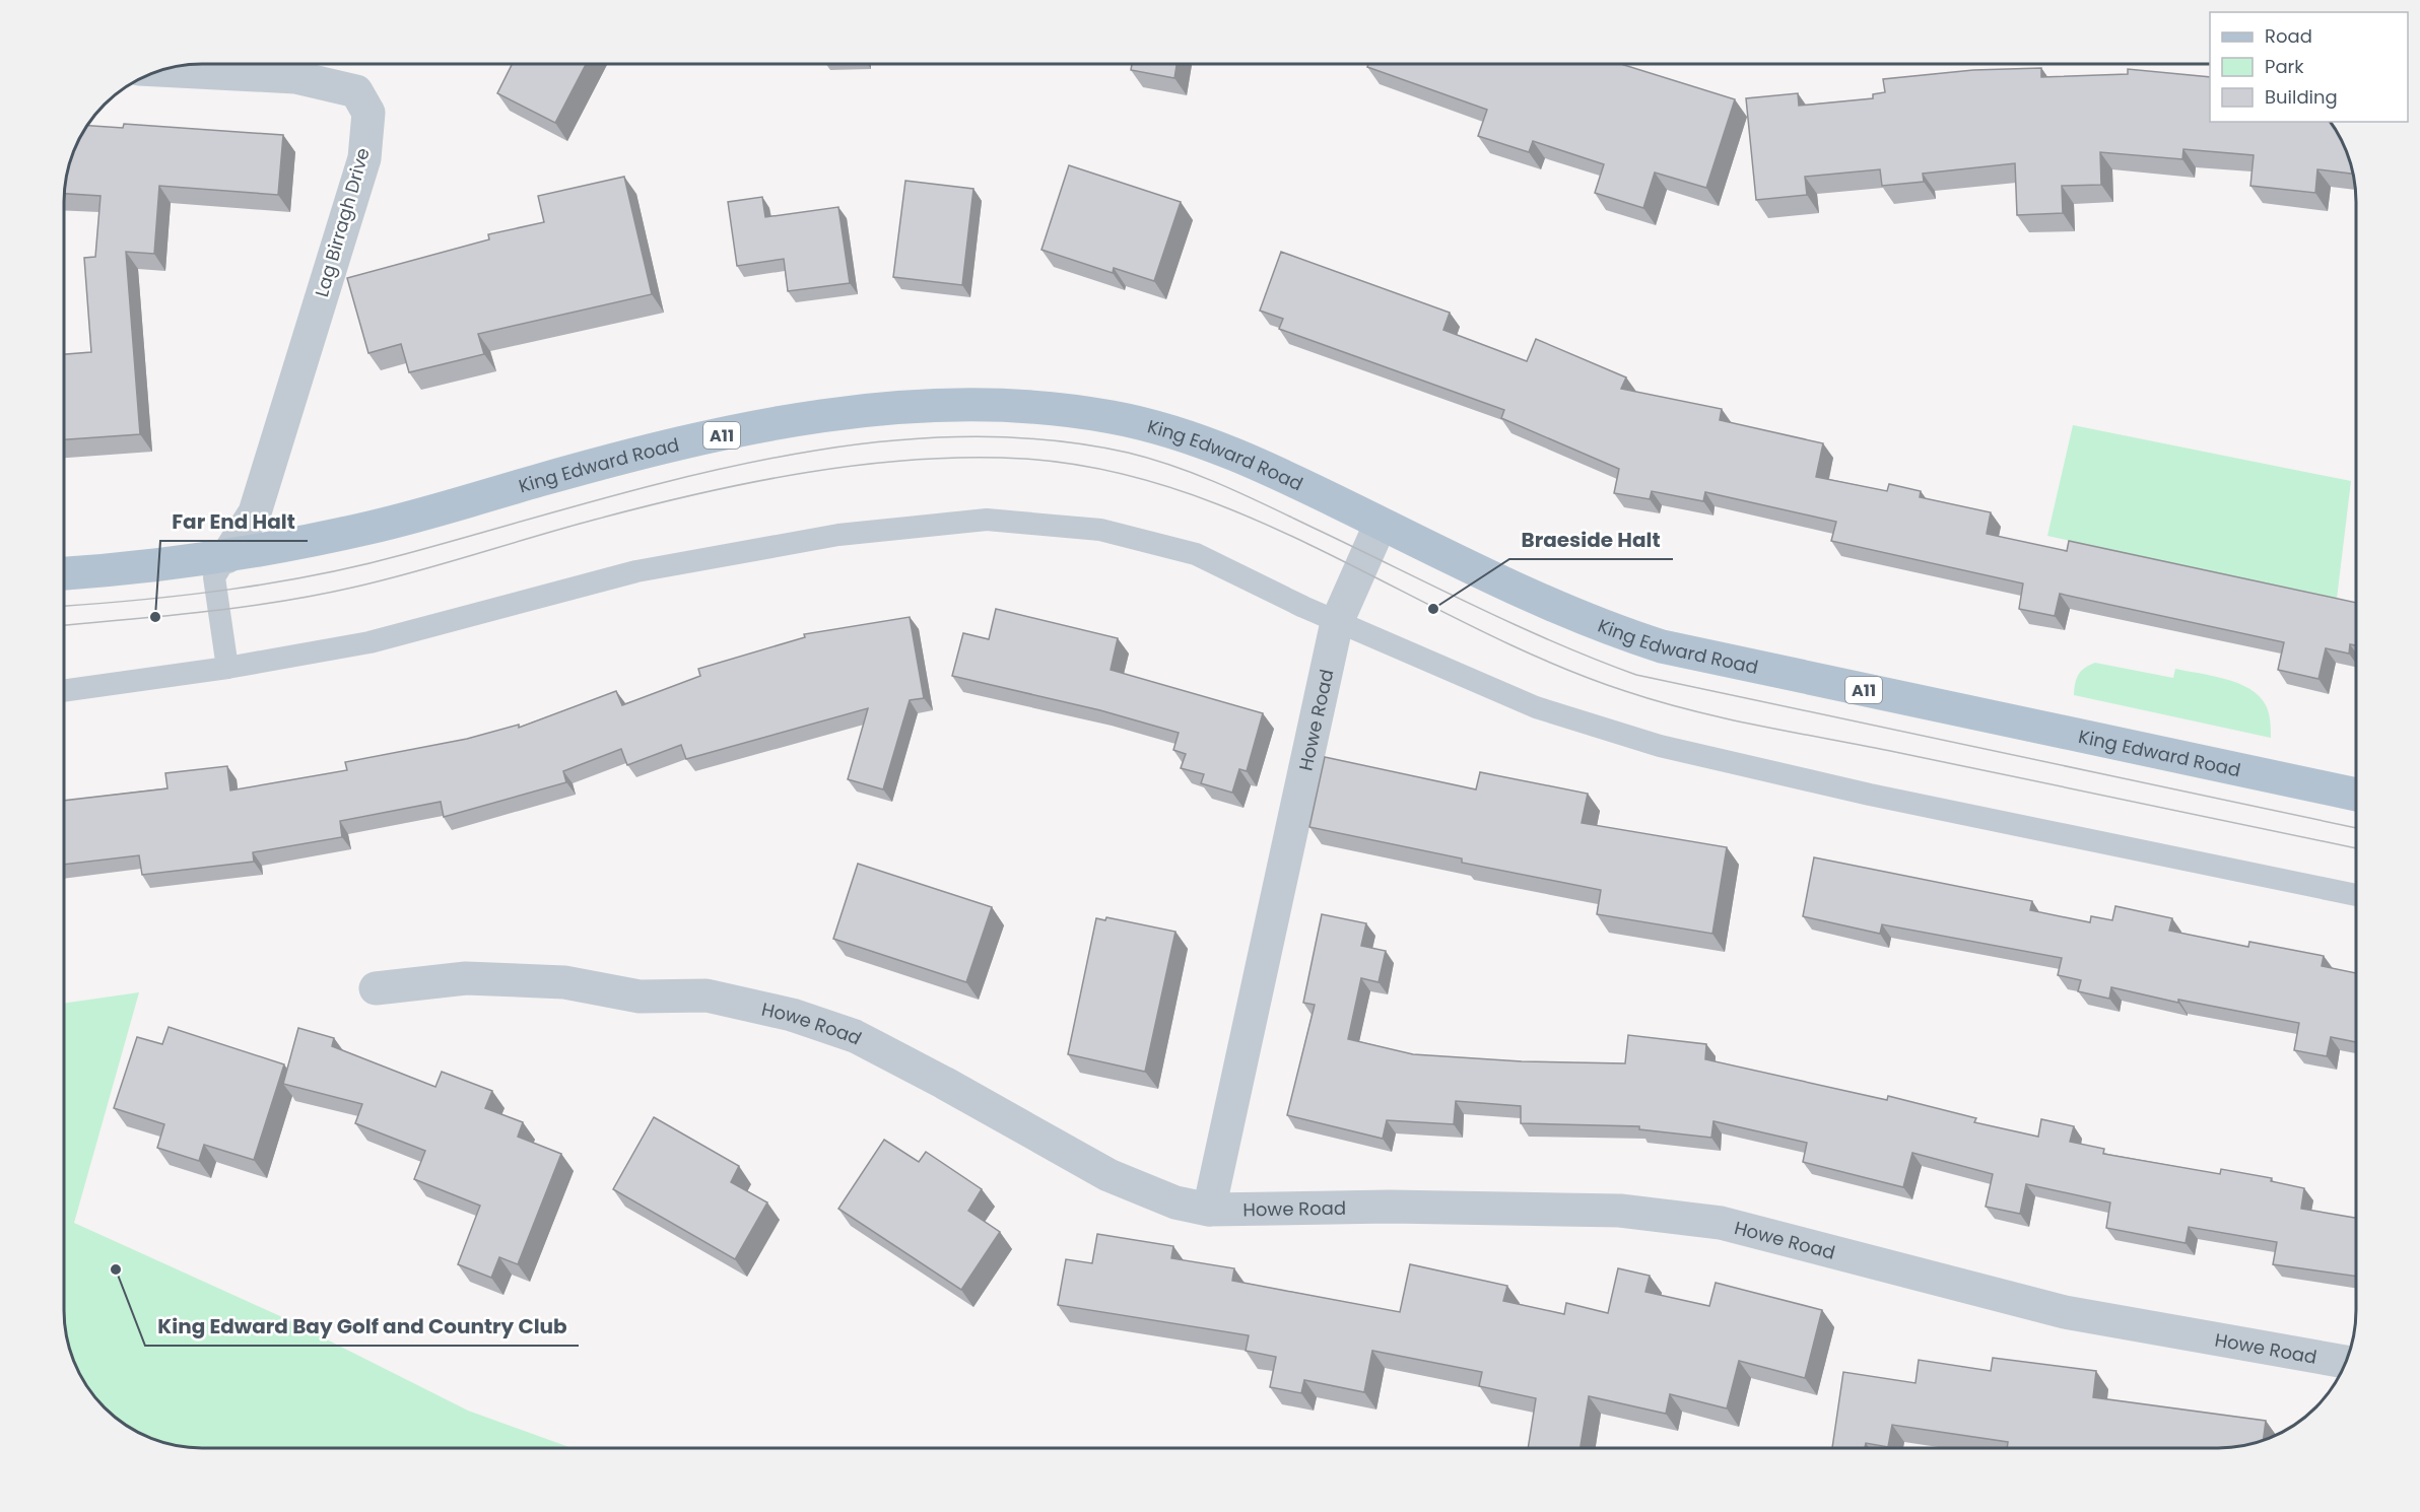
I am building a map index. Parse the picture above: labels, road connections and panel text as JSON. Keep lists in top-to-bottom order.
{
  "streets": {
    "main road": ["A11", "King Edward Road"],
    "street": ["Lag Birragh Drive", "Howe Road"]
  },
  "crossings": [
    ["Lag Birragh Drive", "King Edward Road"],
    ["King Edward Road", "Howe Road"]
  ],
  "places": ["Braeside Halt", "Far End Halt", "King Edward Bay Golf and Country Club"],
  "legend": ["Road", "Park", "Building"]
}
